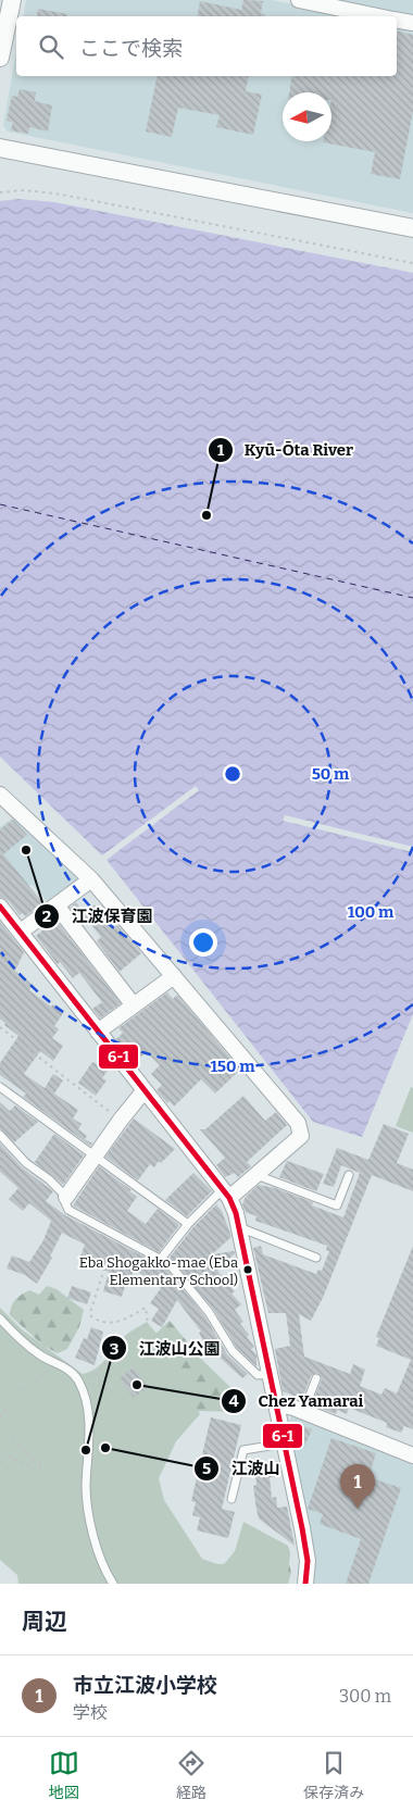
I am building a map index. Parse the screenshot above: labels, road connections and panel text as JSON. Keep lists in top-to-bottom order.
{
  "places": [
    "Kyū-Ōta River",
    "江波保育園",
    "Eba Shogakko-mae (Eba Elementary School)",
    "Chez Yamarai",
    "江波山",
    "江波山公園"
  ],
  "lines": ["transit line 6-1"],
  "north": "left",
  "page": {
    "search": "ここで検索",
    "pins": "1",
    "heading": "周辺",
    "list": [
      {
        "mark": "1",
        "name": "市立江波小学校",
        "note": "学校",
        "value": "300 m"
      }
    ],
    "nav": ["地図", "経路", "保存済み"]
  },
  "rings": ["50 m", "100 m", "150 m"]
}
